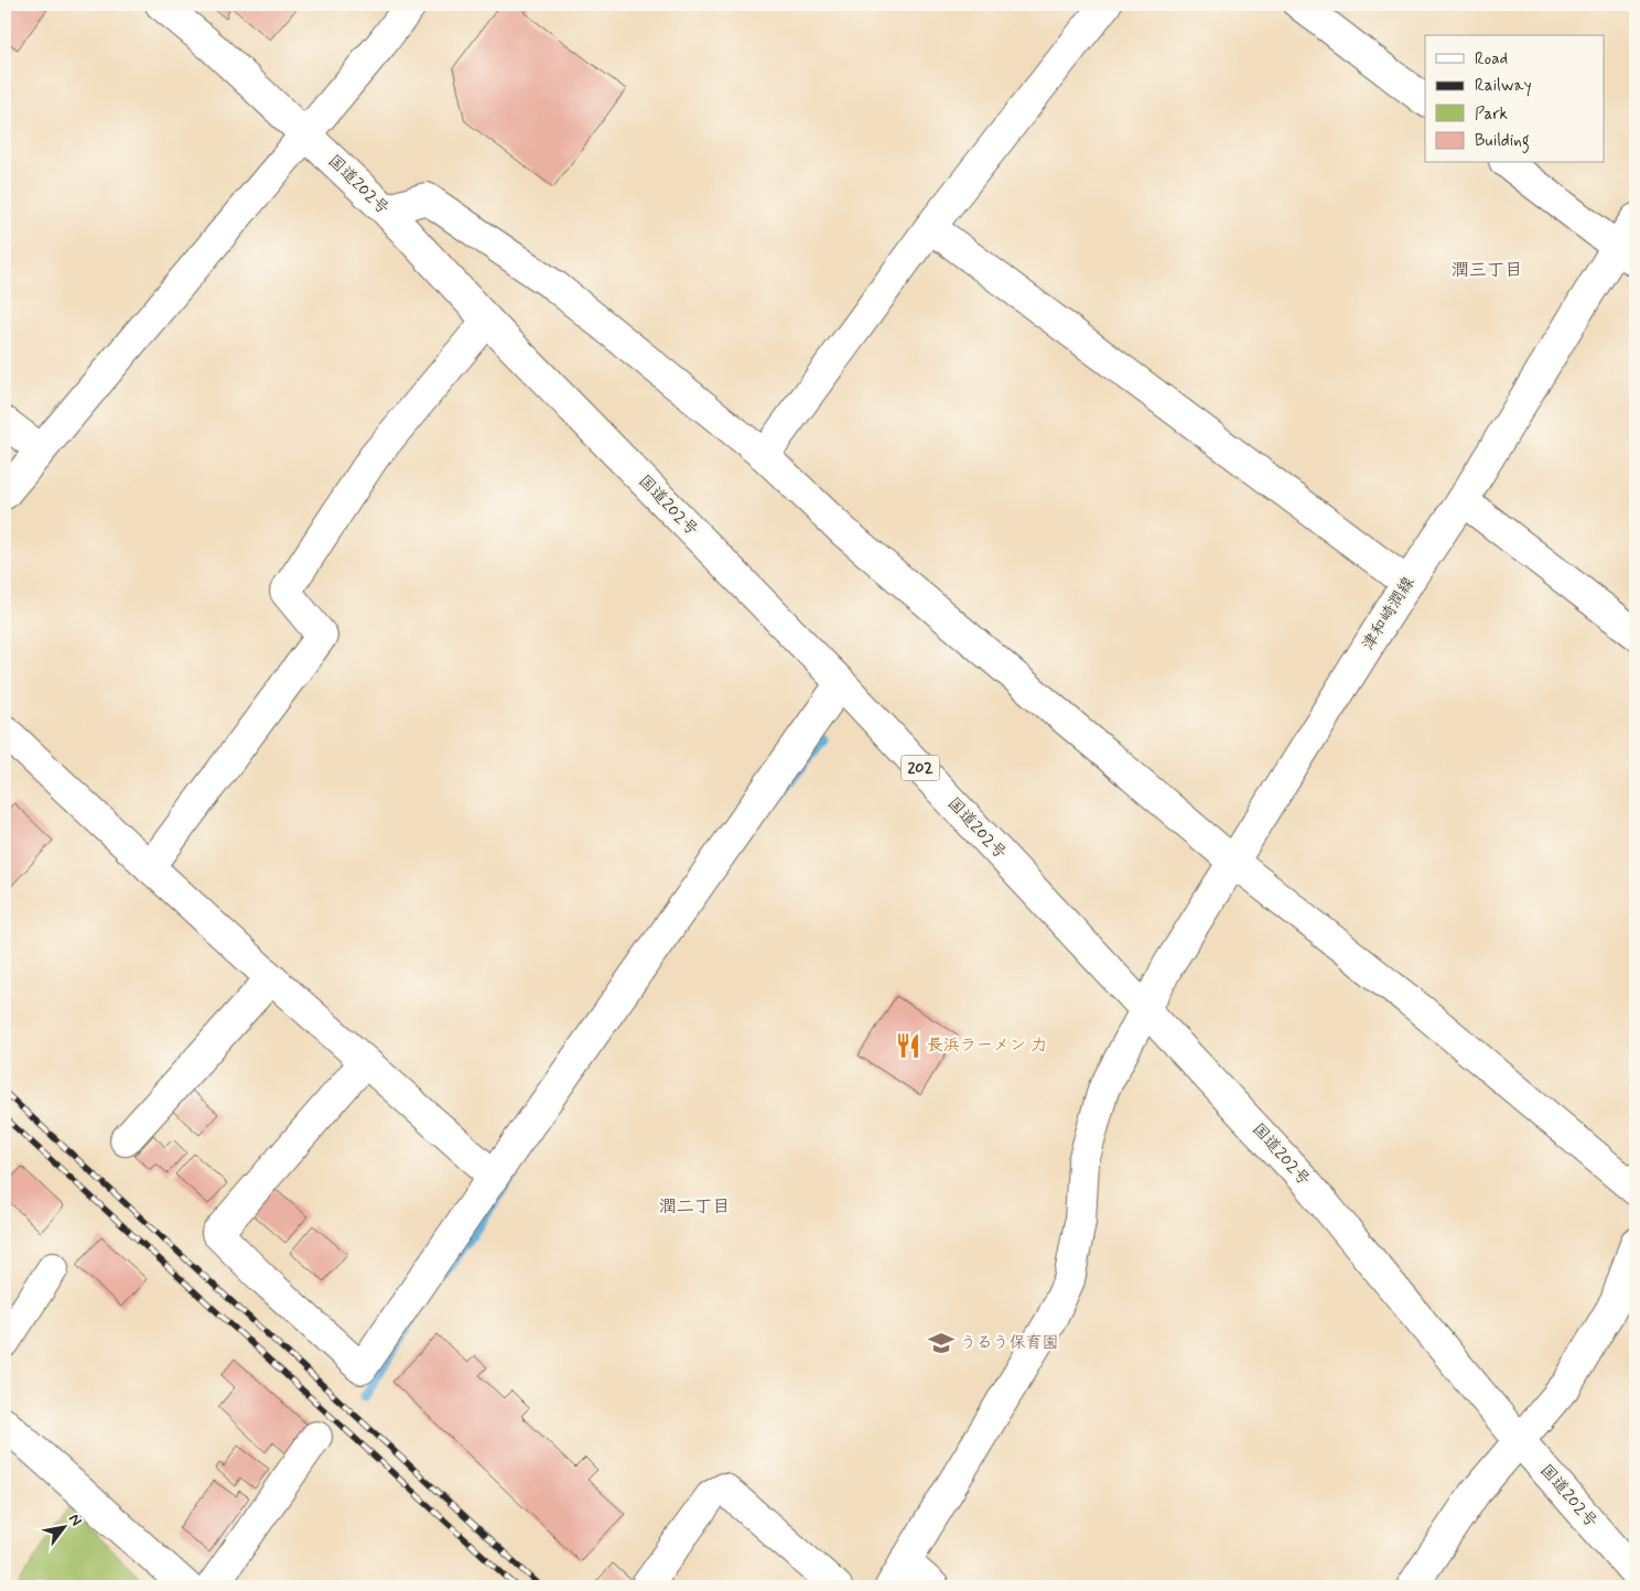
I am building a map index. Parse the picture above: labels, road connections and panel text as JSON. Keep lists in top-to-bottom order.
{
  "streets": {
    "main road": ["国道202号", "津和崎潤線", "202"]
  },
  "crossings": [
    ["国道202号", "津和崎潤線"]
  ],
  "districts": ["潤三丁目", "潤二丁目"],
  "places": {
    "restaurant": ["長浜ラーメン 力"],
    "school or university": ["うるう保育園"]
  },
  "legend": [
    "Road",
    "Railway",
    "Park",
    "Building"
  ],
  "north": "top right"
}
